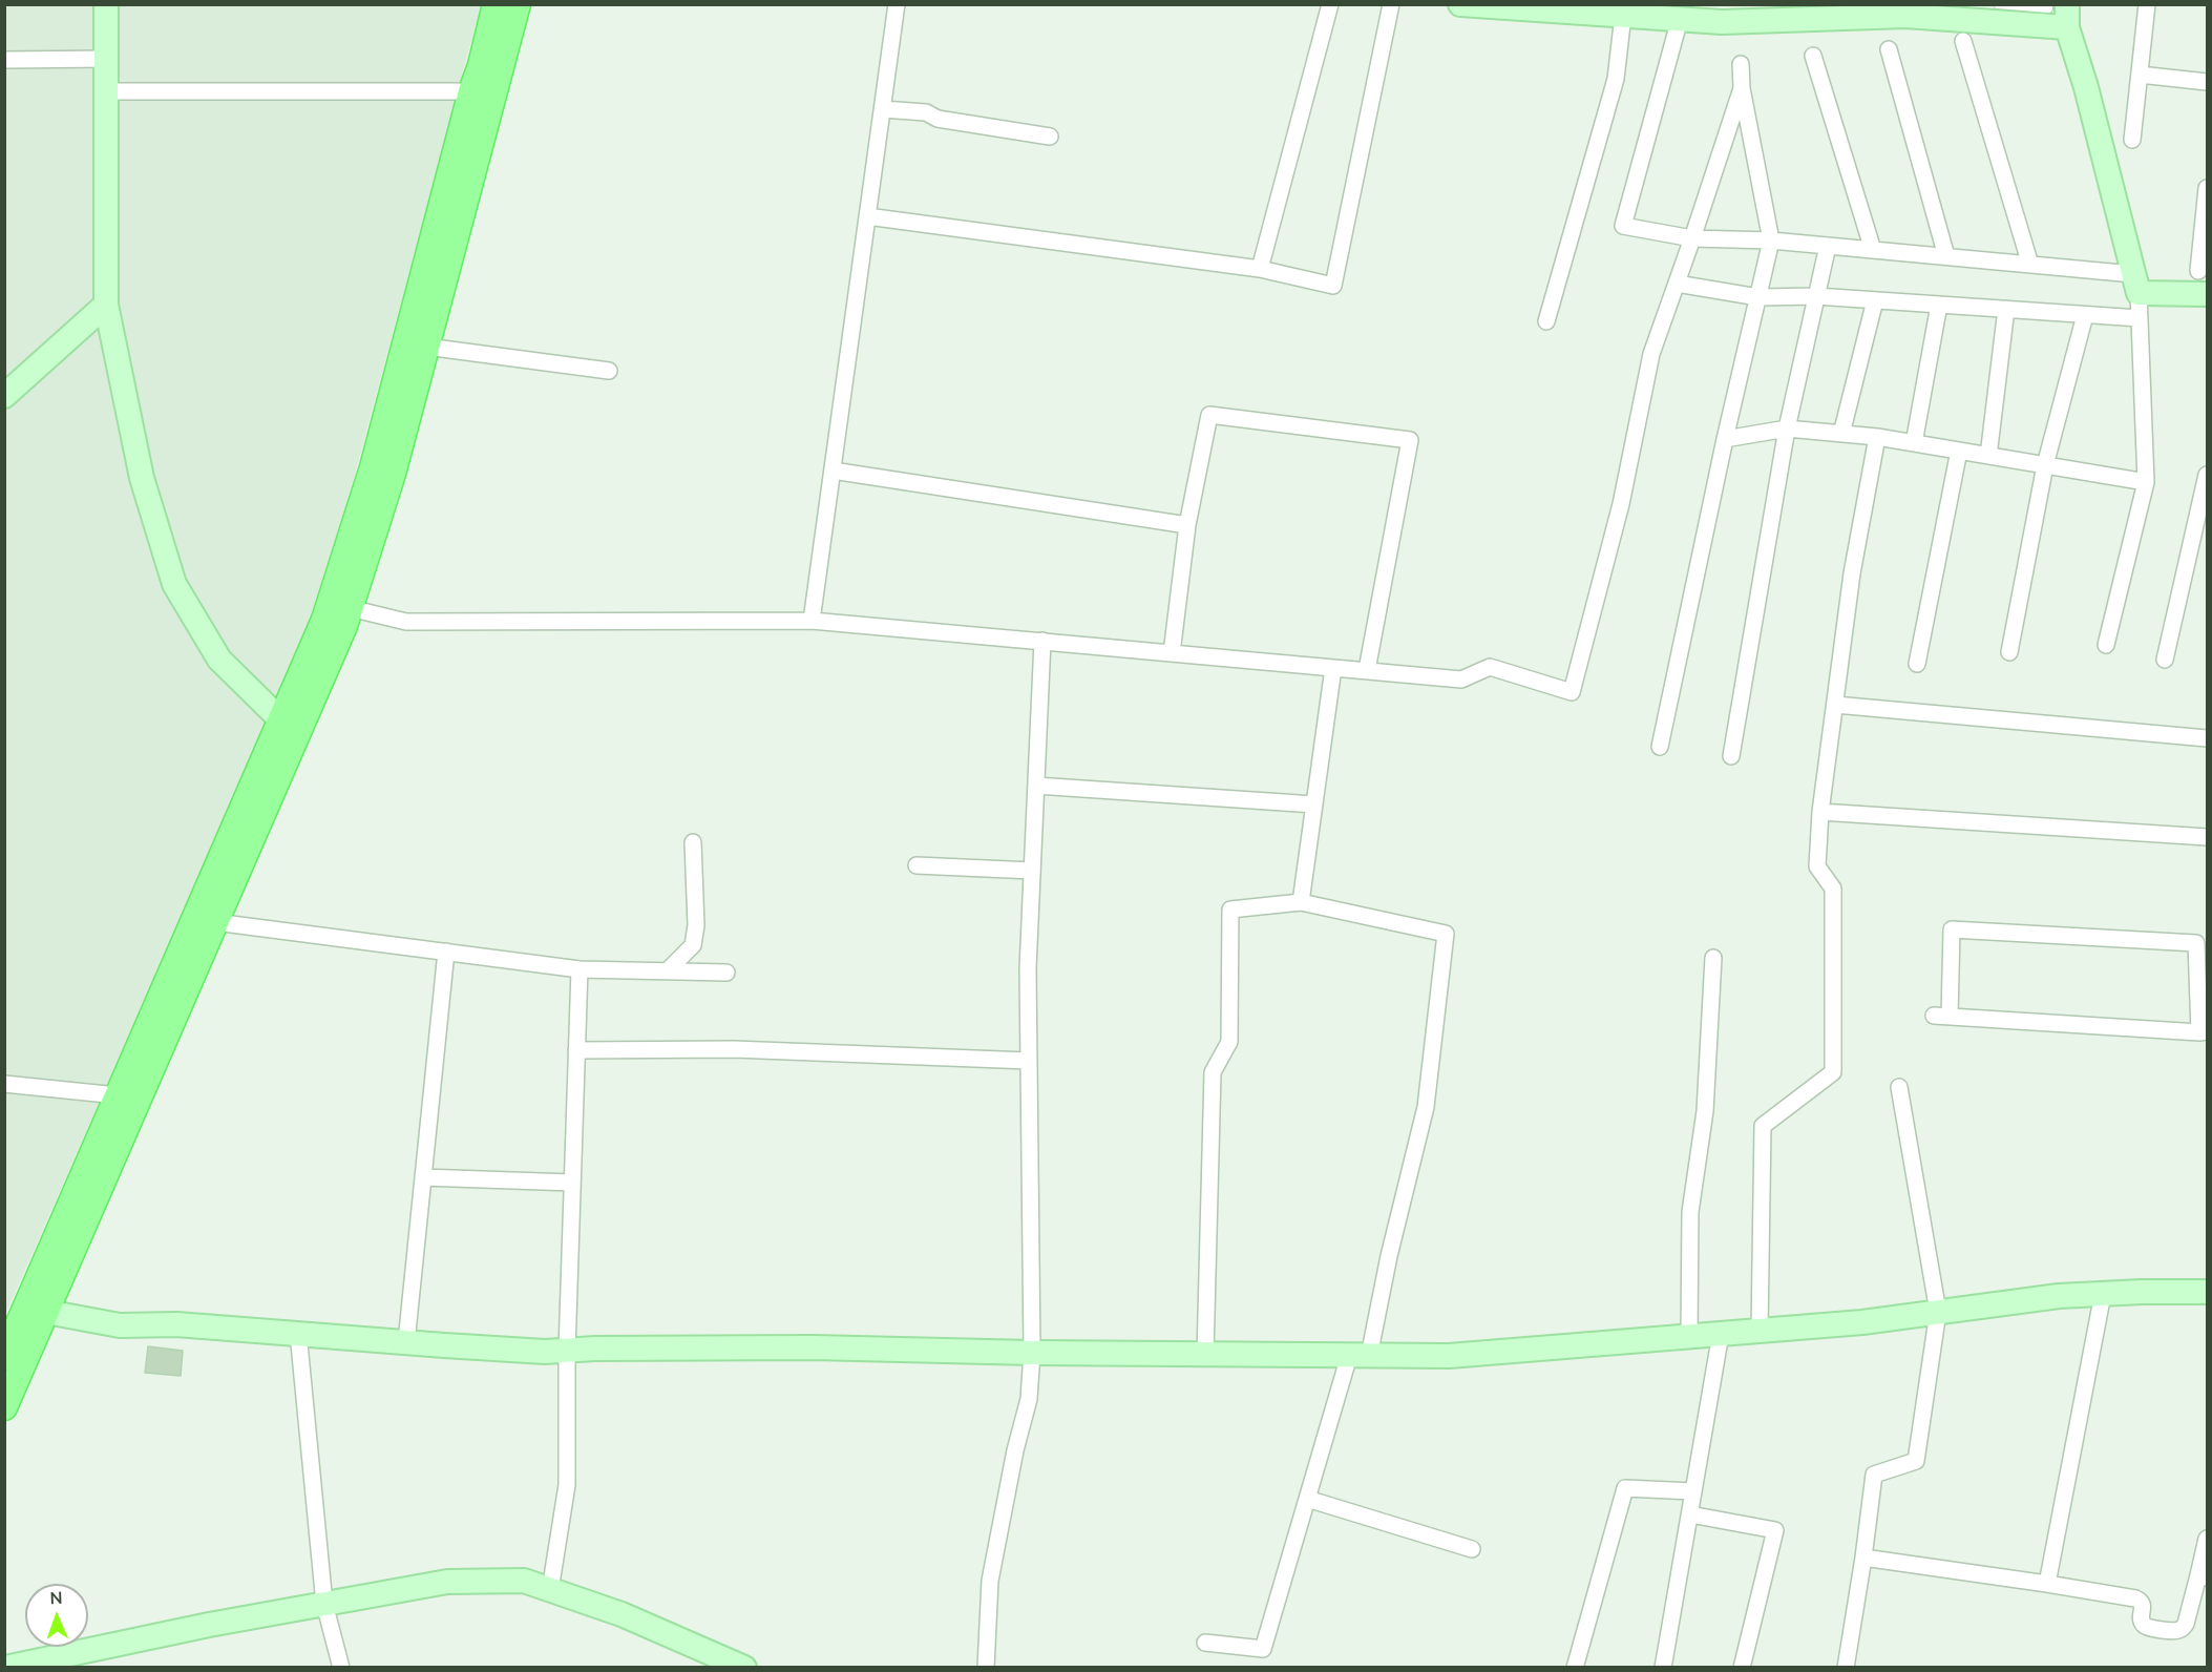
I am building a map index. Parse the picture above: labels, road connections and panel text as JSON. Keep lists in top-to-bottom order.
{
  "north": "top"
}
